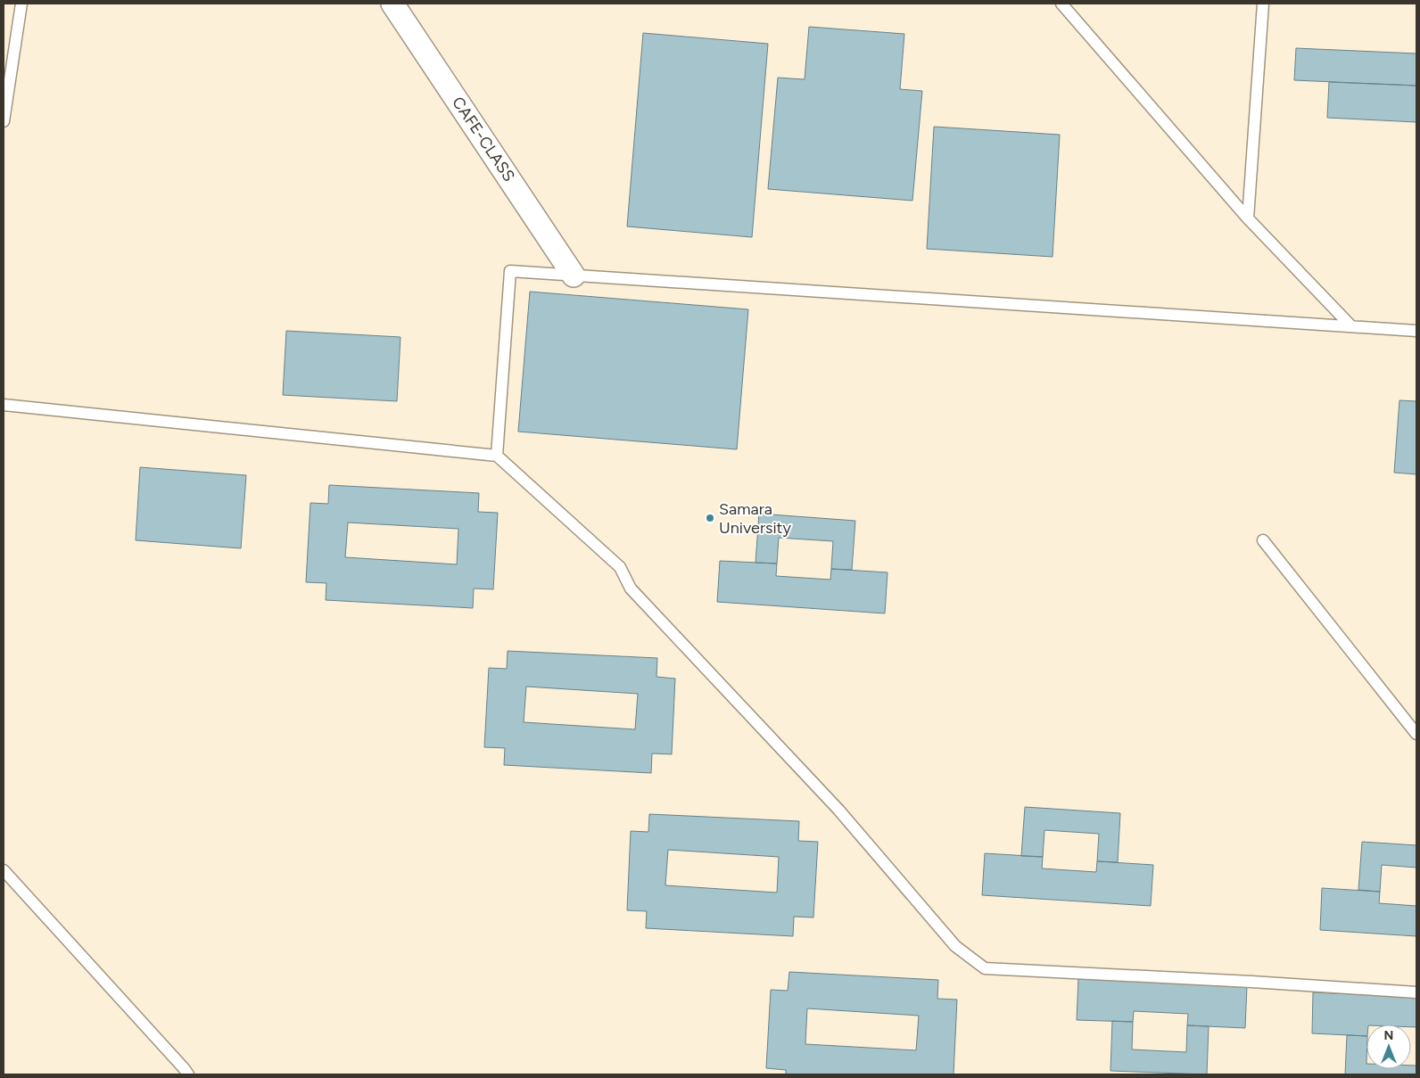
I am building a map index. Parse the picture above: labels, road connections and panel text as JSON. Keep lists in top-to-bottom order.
{
  "streets": {
    "street": ["CAFE-CLASS"]
  },
  "places": ["Samara University"],
  "north": "top"
}
